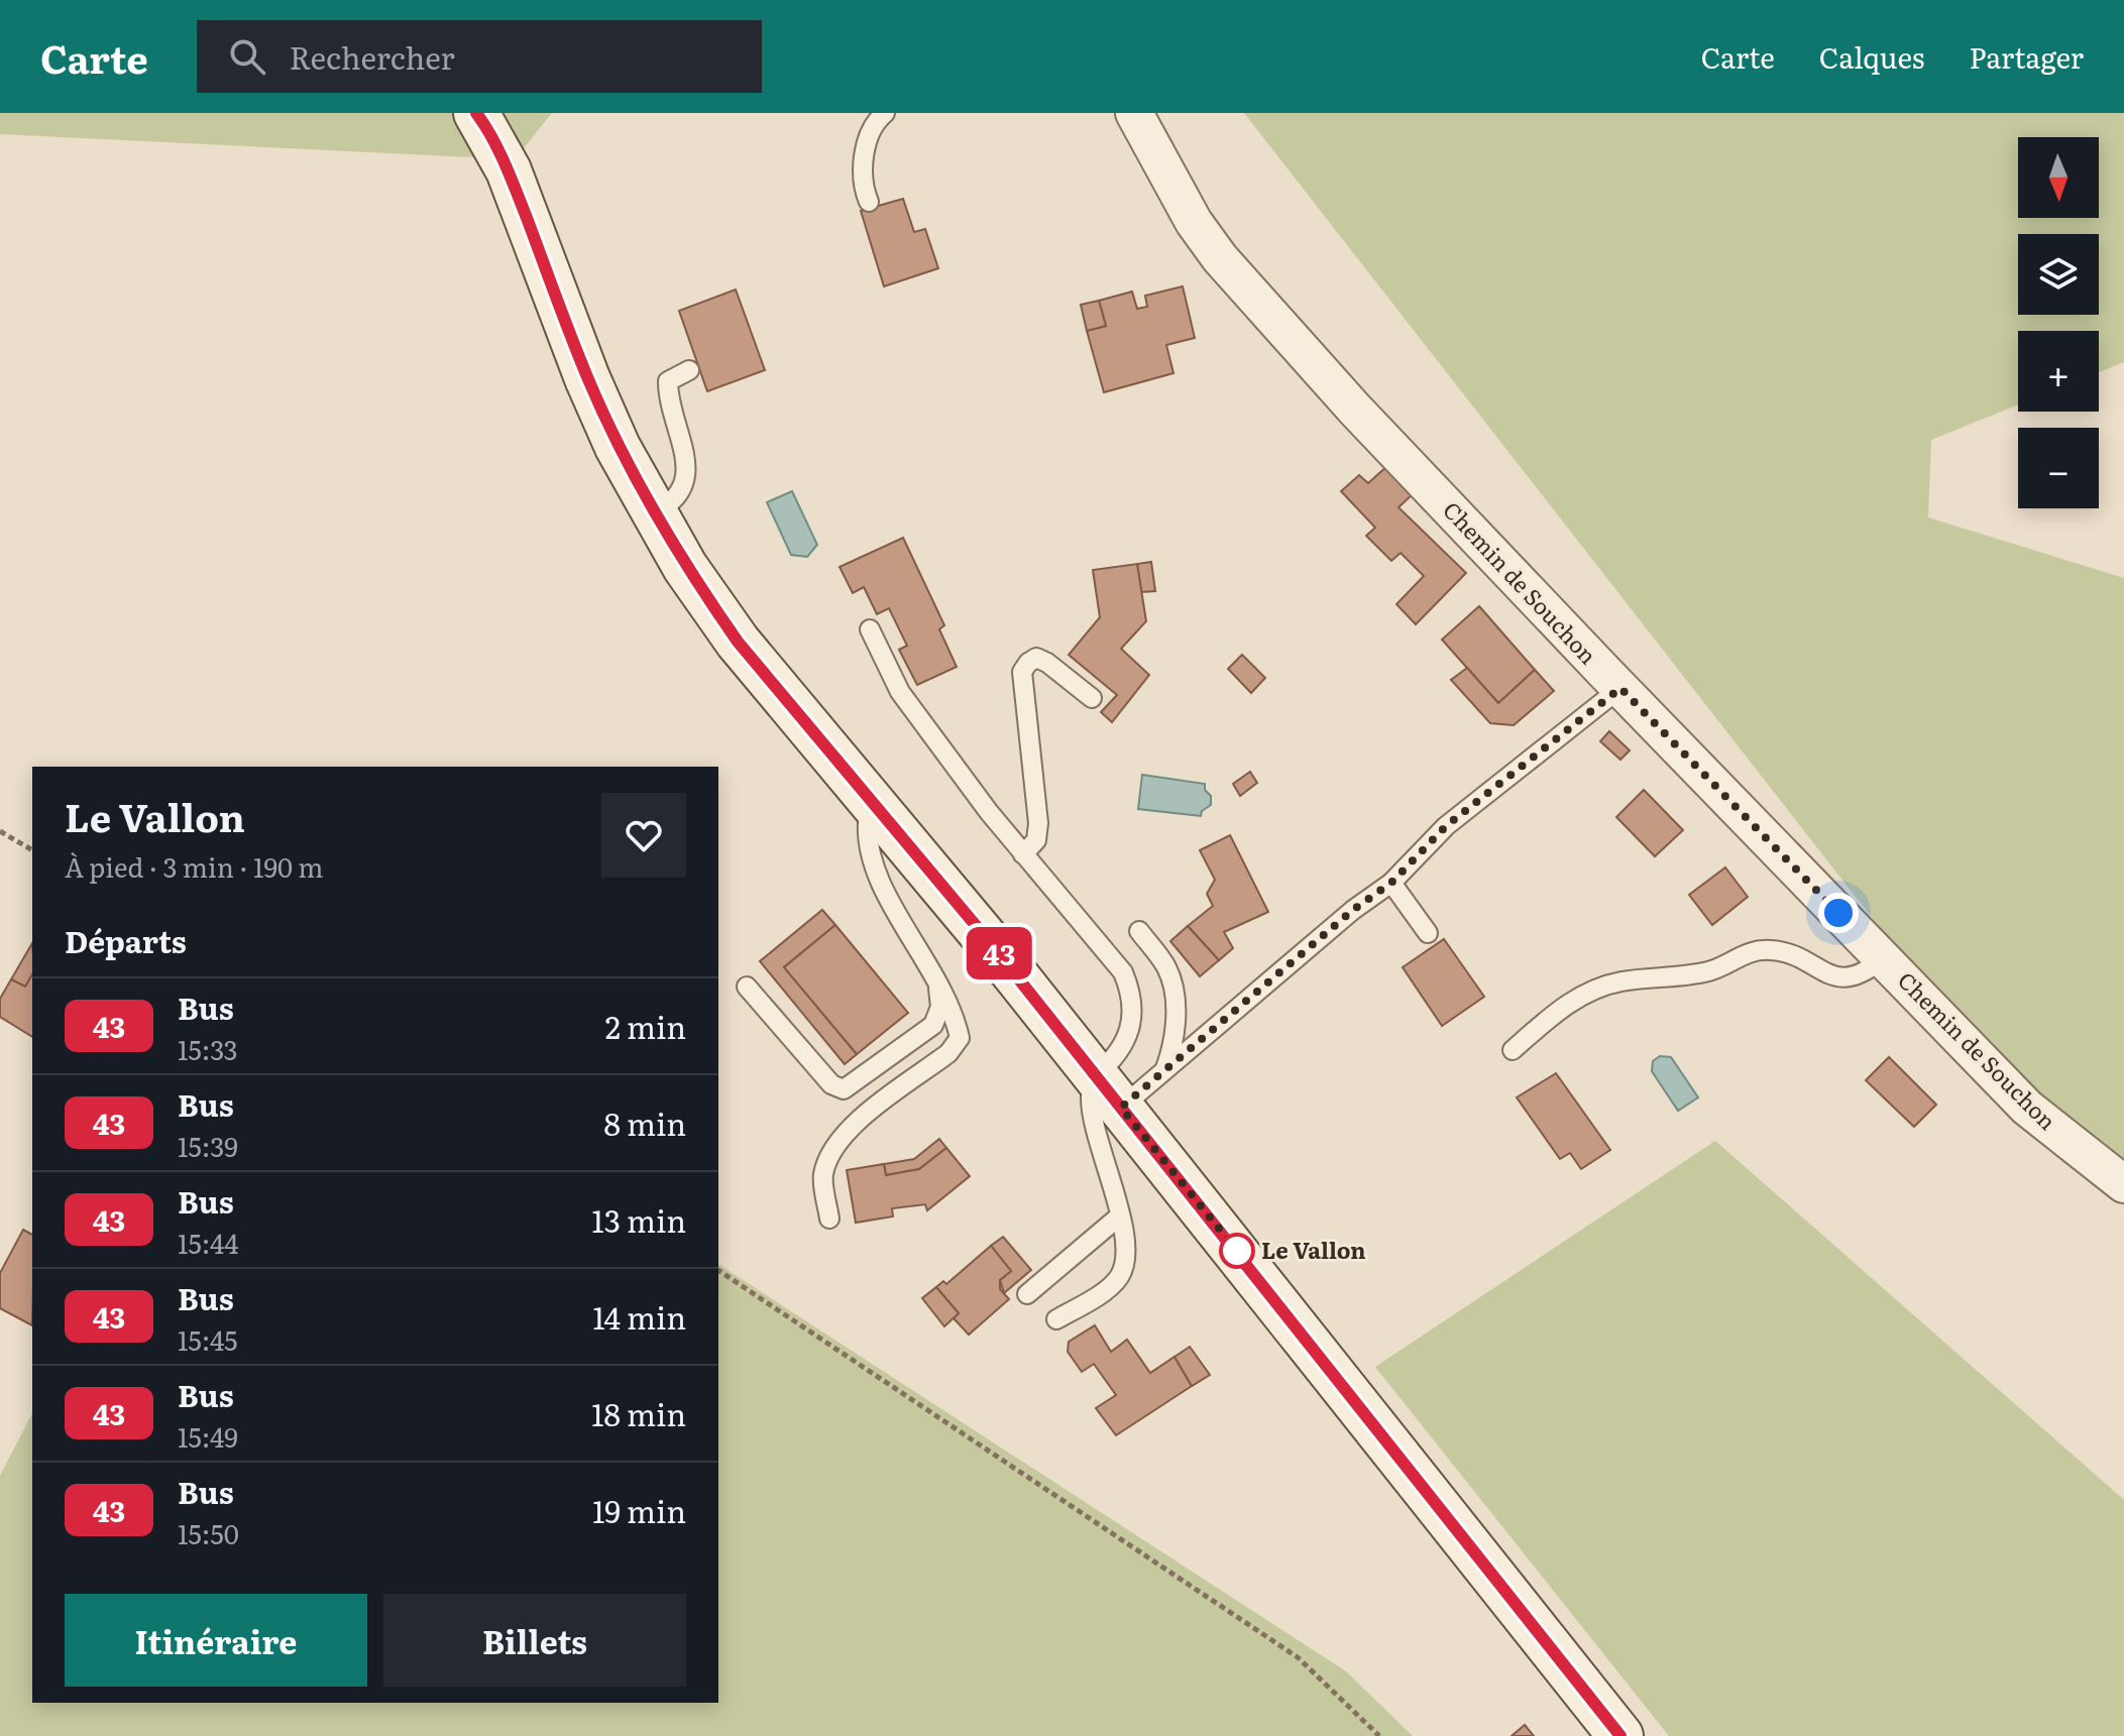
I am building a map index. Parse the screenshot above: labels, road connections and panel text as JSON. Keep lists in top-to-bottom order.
{
  "streets": {
    "street": ["Chemin de Souchon"]
  },
  "places": ["Le Vallon"],
  "lines": ["bus line 43"],
  "north": "bottom",
  "page": {
    "header": "Carte",
    "search": "Rechercher",
    "nav": ["Carte", "Calques", "Partager"],
    "on_map": "43",
    "map_buttons": ["+", "−"],
    "heading": [
      ["Le Vallon", "À pied · 3 min · 190 m"],
      "Départs"
    ],
    "list": [
      {
        "mark": "43",
        "name": "Bus",
        "note": "15:33",
        "value": "2 min"
      },
      {
        "mark": "43",
        "name": "Bus",
        "note": "15:39",
        "value": "8 min"
      },
      {
        "mark": "43",
        "name": "Bus",
        "note": "15:44",
        "value": "13 min"
      },
      {
        "mark": "43",
        "name": "Bus",
        "note": "15:45",
        "value": "14 min"
      },
      {
        "mark": "43",
        "name": "Bus",
        "note": "15:49",
        "value": "18 min"
      },
      {
        "mark": "43",
        "name": "Bus",
        "note": "15:50",
        "value": "19 min"
      }
    ],
    "buttons": ["Itinéraire", "Billets"]
  }
}
